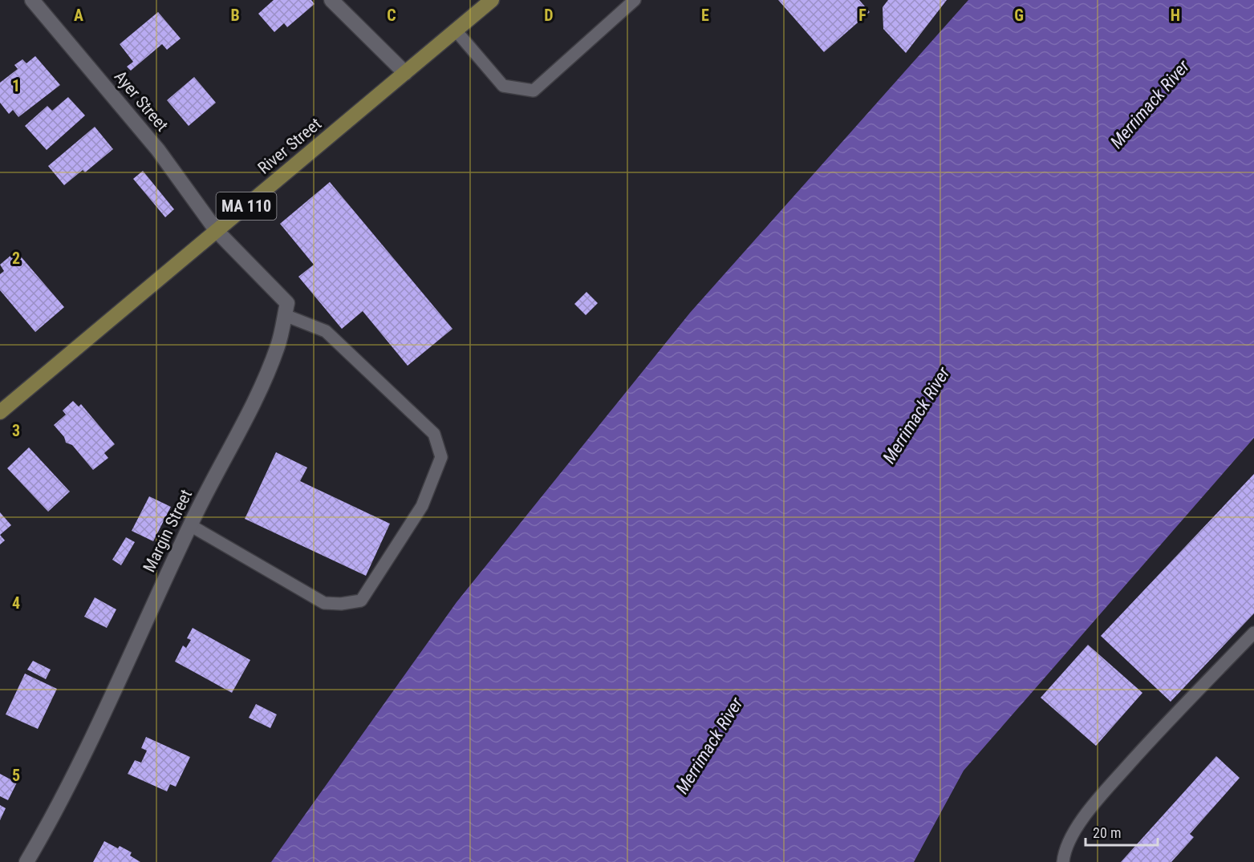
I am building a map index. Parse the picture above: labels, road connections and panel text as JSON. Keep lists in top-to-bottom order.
{
  "streets": {
    "main road": ["River Street", "MA 110"],
    "street": ["Ayer Street", "Margin Street"]
  },
  "crossings": [
    ["Ayer Street", "River Street"],
    ["Ayer Street", "Margin Street"],
    ["River Street", "Margin Street"]
  ],
  "water": ["Merrimack River"],
  "scale_bar": "20 m",
  "grid": {
    "columns": [
      "A",
      "B",
      "C",
      "D",
      "E",
      "F",
      "G",
      "H"
    ],
    "rows": [
      "1",
      "2",
      "3",
      "4",
      "5"
    ]
  }
}
